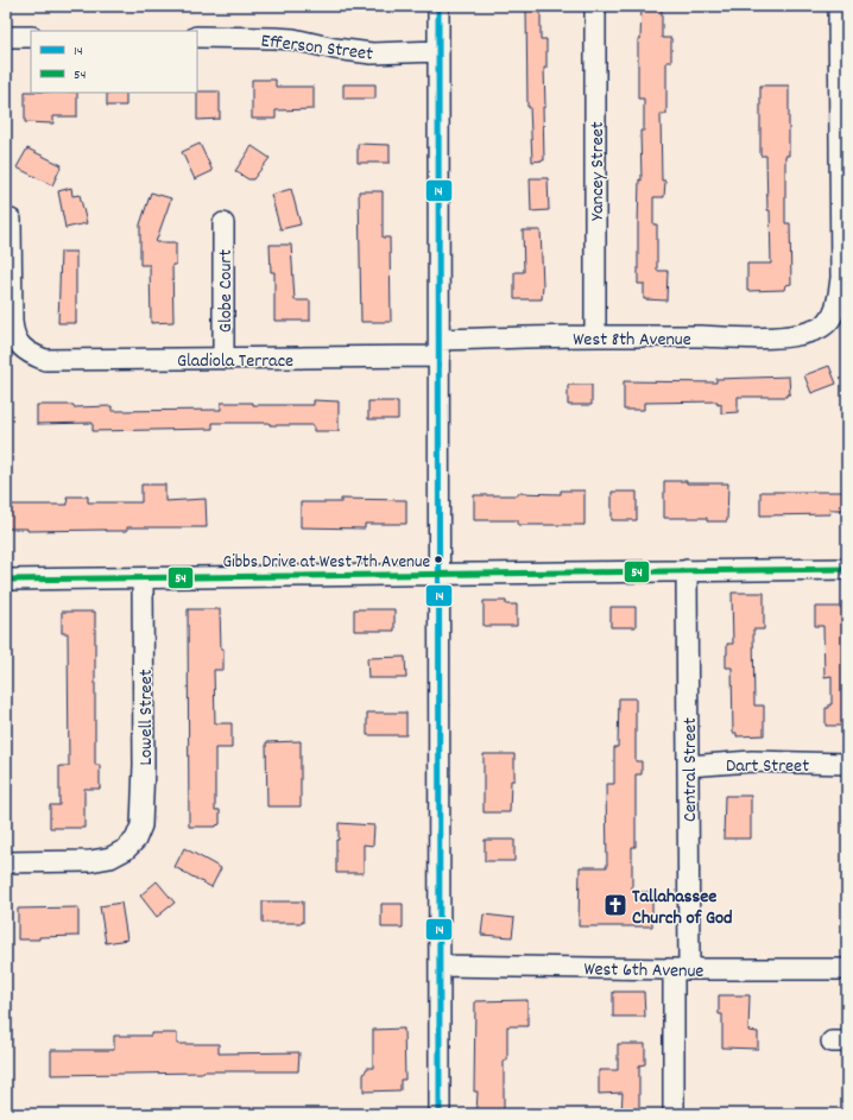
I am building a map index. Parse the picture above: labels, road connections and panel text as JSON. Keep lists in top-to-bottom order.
{
  "streets": {
    "street": [
      "Efferson Street",
      "Yancey Street",
      "Globe Court",
      "West 8th Avenue",
      "Gladiola Terrace",
      "Lowell Street",
      "Dart Street",
      "Central Street",
      "West 6th Avenue"
    ]
  },
  "crossings": [
    ["Yancey Street", "West 8th Avenue"],
    ["Globe Court", "Gladiola Terrace"],
    ["West 8th Avenue", "Gladiola Terrace"],
    ["Dart Street", "Central Street"],
    ["Central Street", "West 6th Avenue"]
  ],
  "places": {
    "other": ["Gibbs Drive at West 7th Avenue"],
    "church": ["Tallahassee Church of God"]
  },
  "lines": ["transit line 14", "transit line 54"],
  "legend": ["14", "54"]
}
